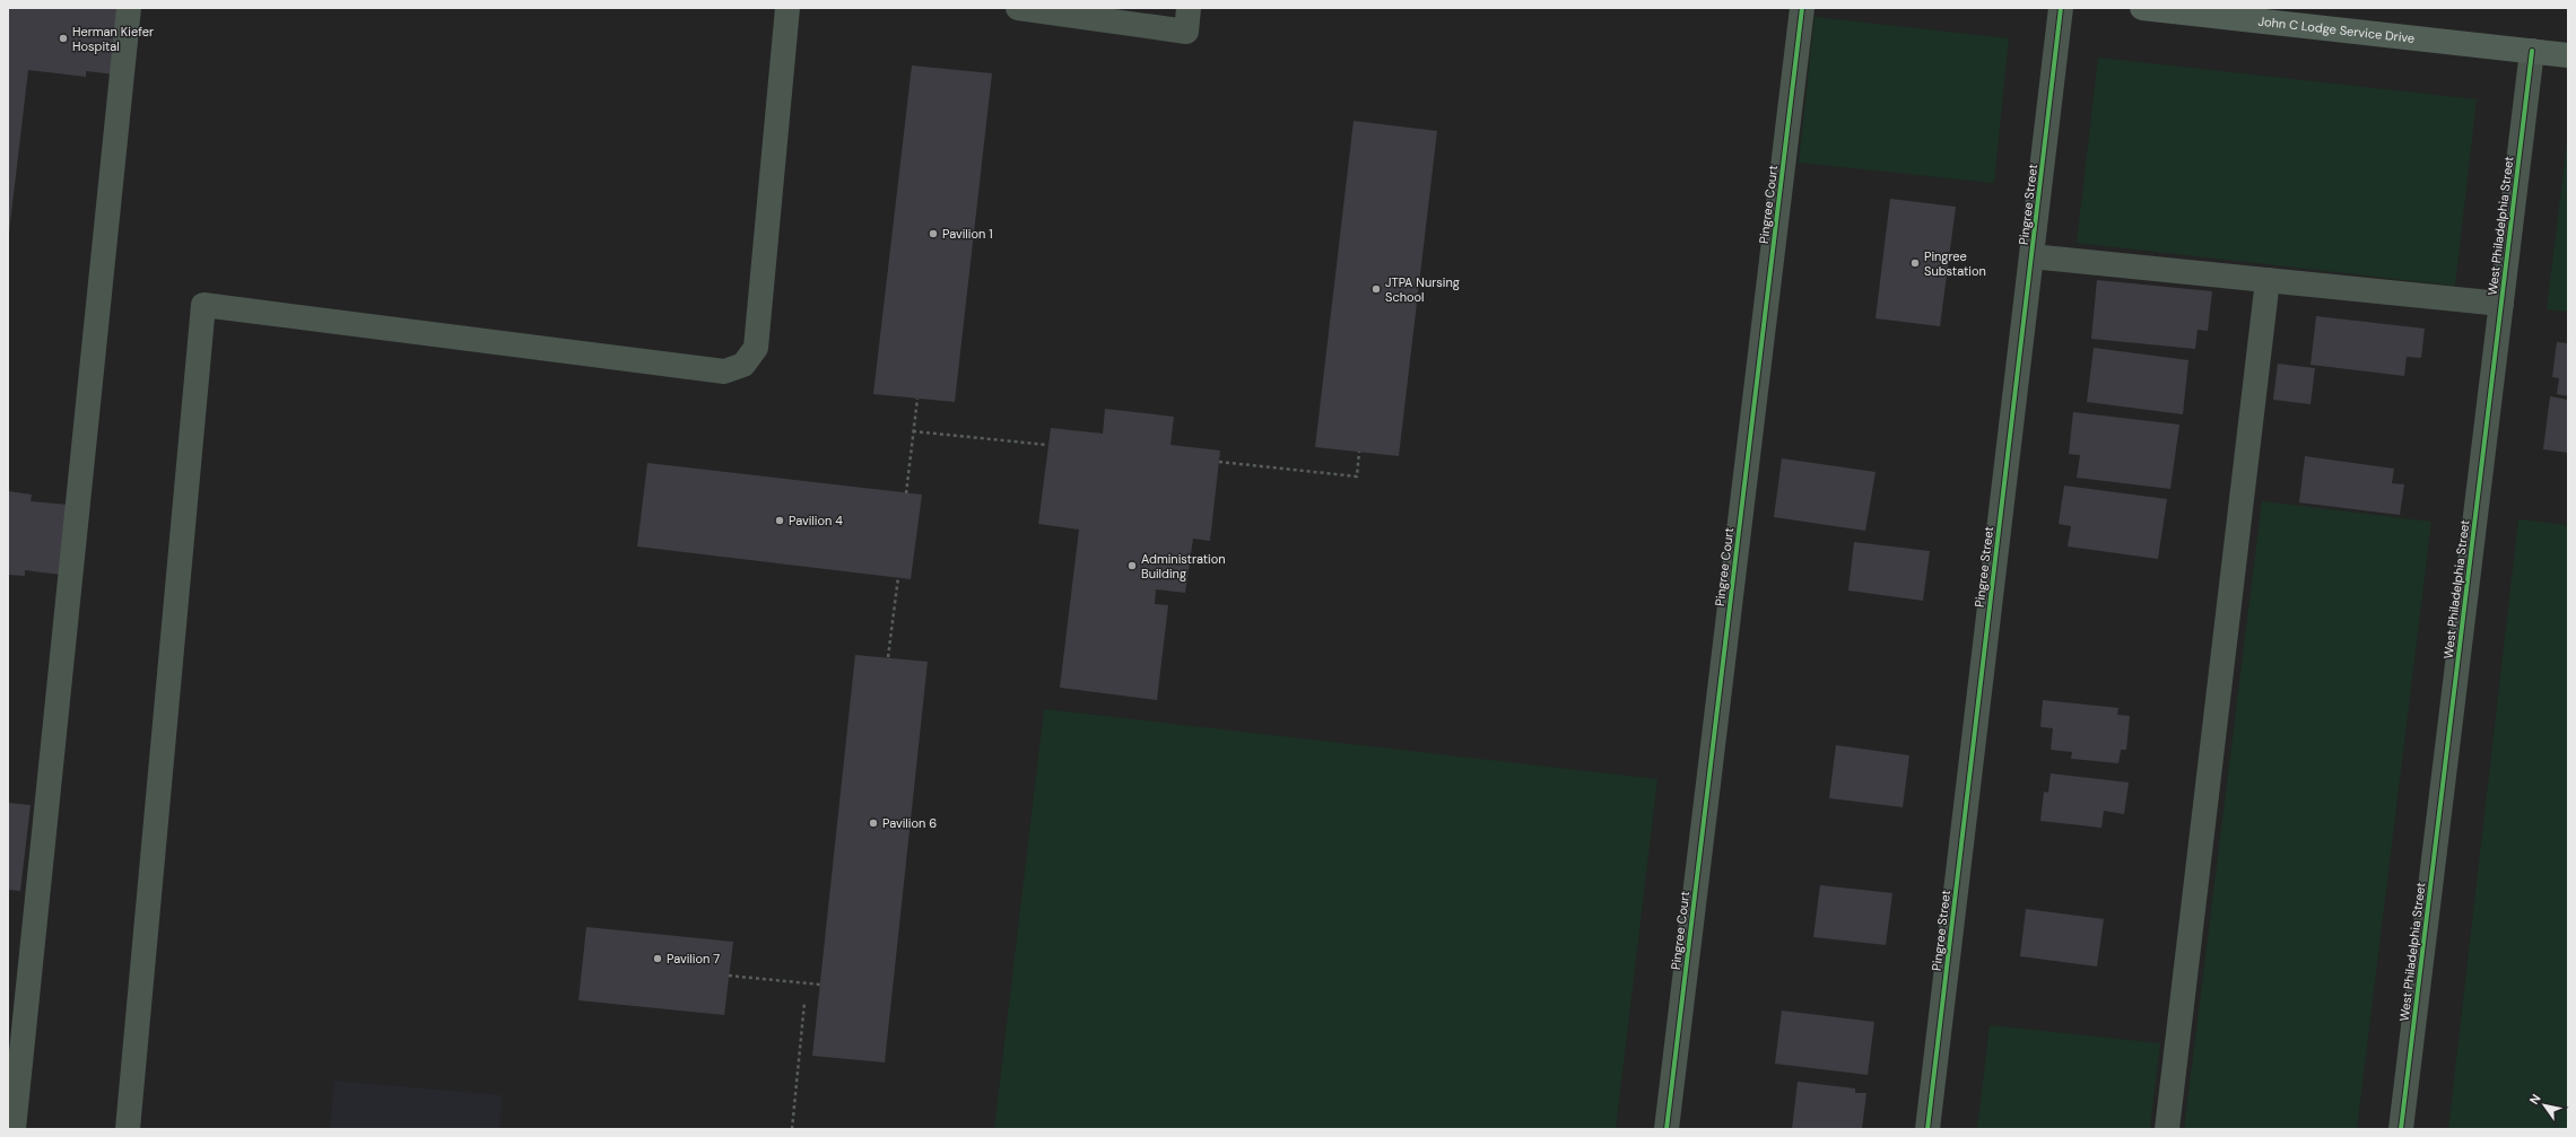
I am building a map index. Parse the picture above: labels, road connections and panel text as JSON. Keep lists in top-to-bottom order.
{
  "streets": {
    "main road": ["John C Lodge Service Drive"],
    "street": ["Pingree Court", "Pingree Street", "West Philadelphia Street"]
  },
  "crossings": [
    ["John C Lodge Service Drive", "West Philadelphia Street"]
  ],
  "places": [
    "Herman Kiefer Hospital",
    "Pavilion 1",
    "Pingree Substation",
    "JTPA Nursing School",
    "Pavilion 4",
    "Administration Building",
    "Pavilion 6",
    "Pavilion 7"
  ],
  "north": "top left"
}
